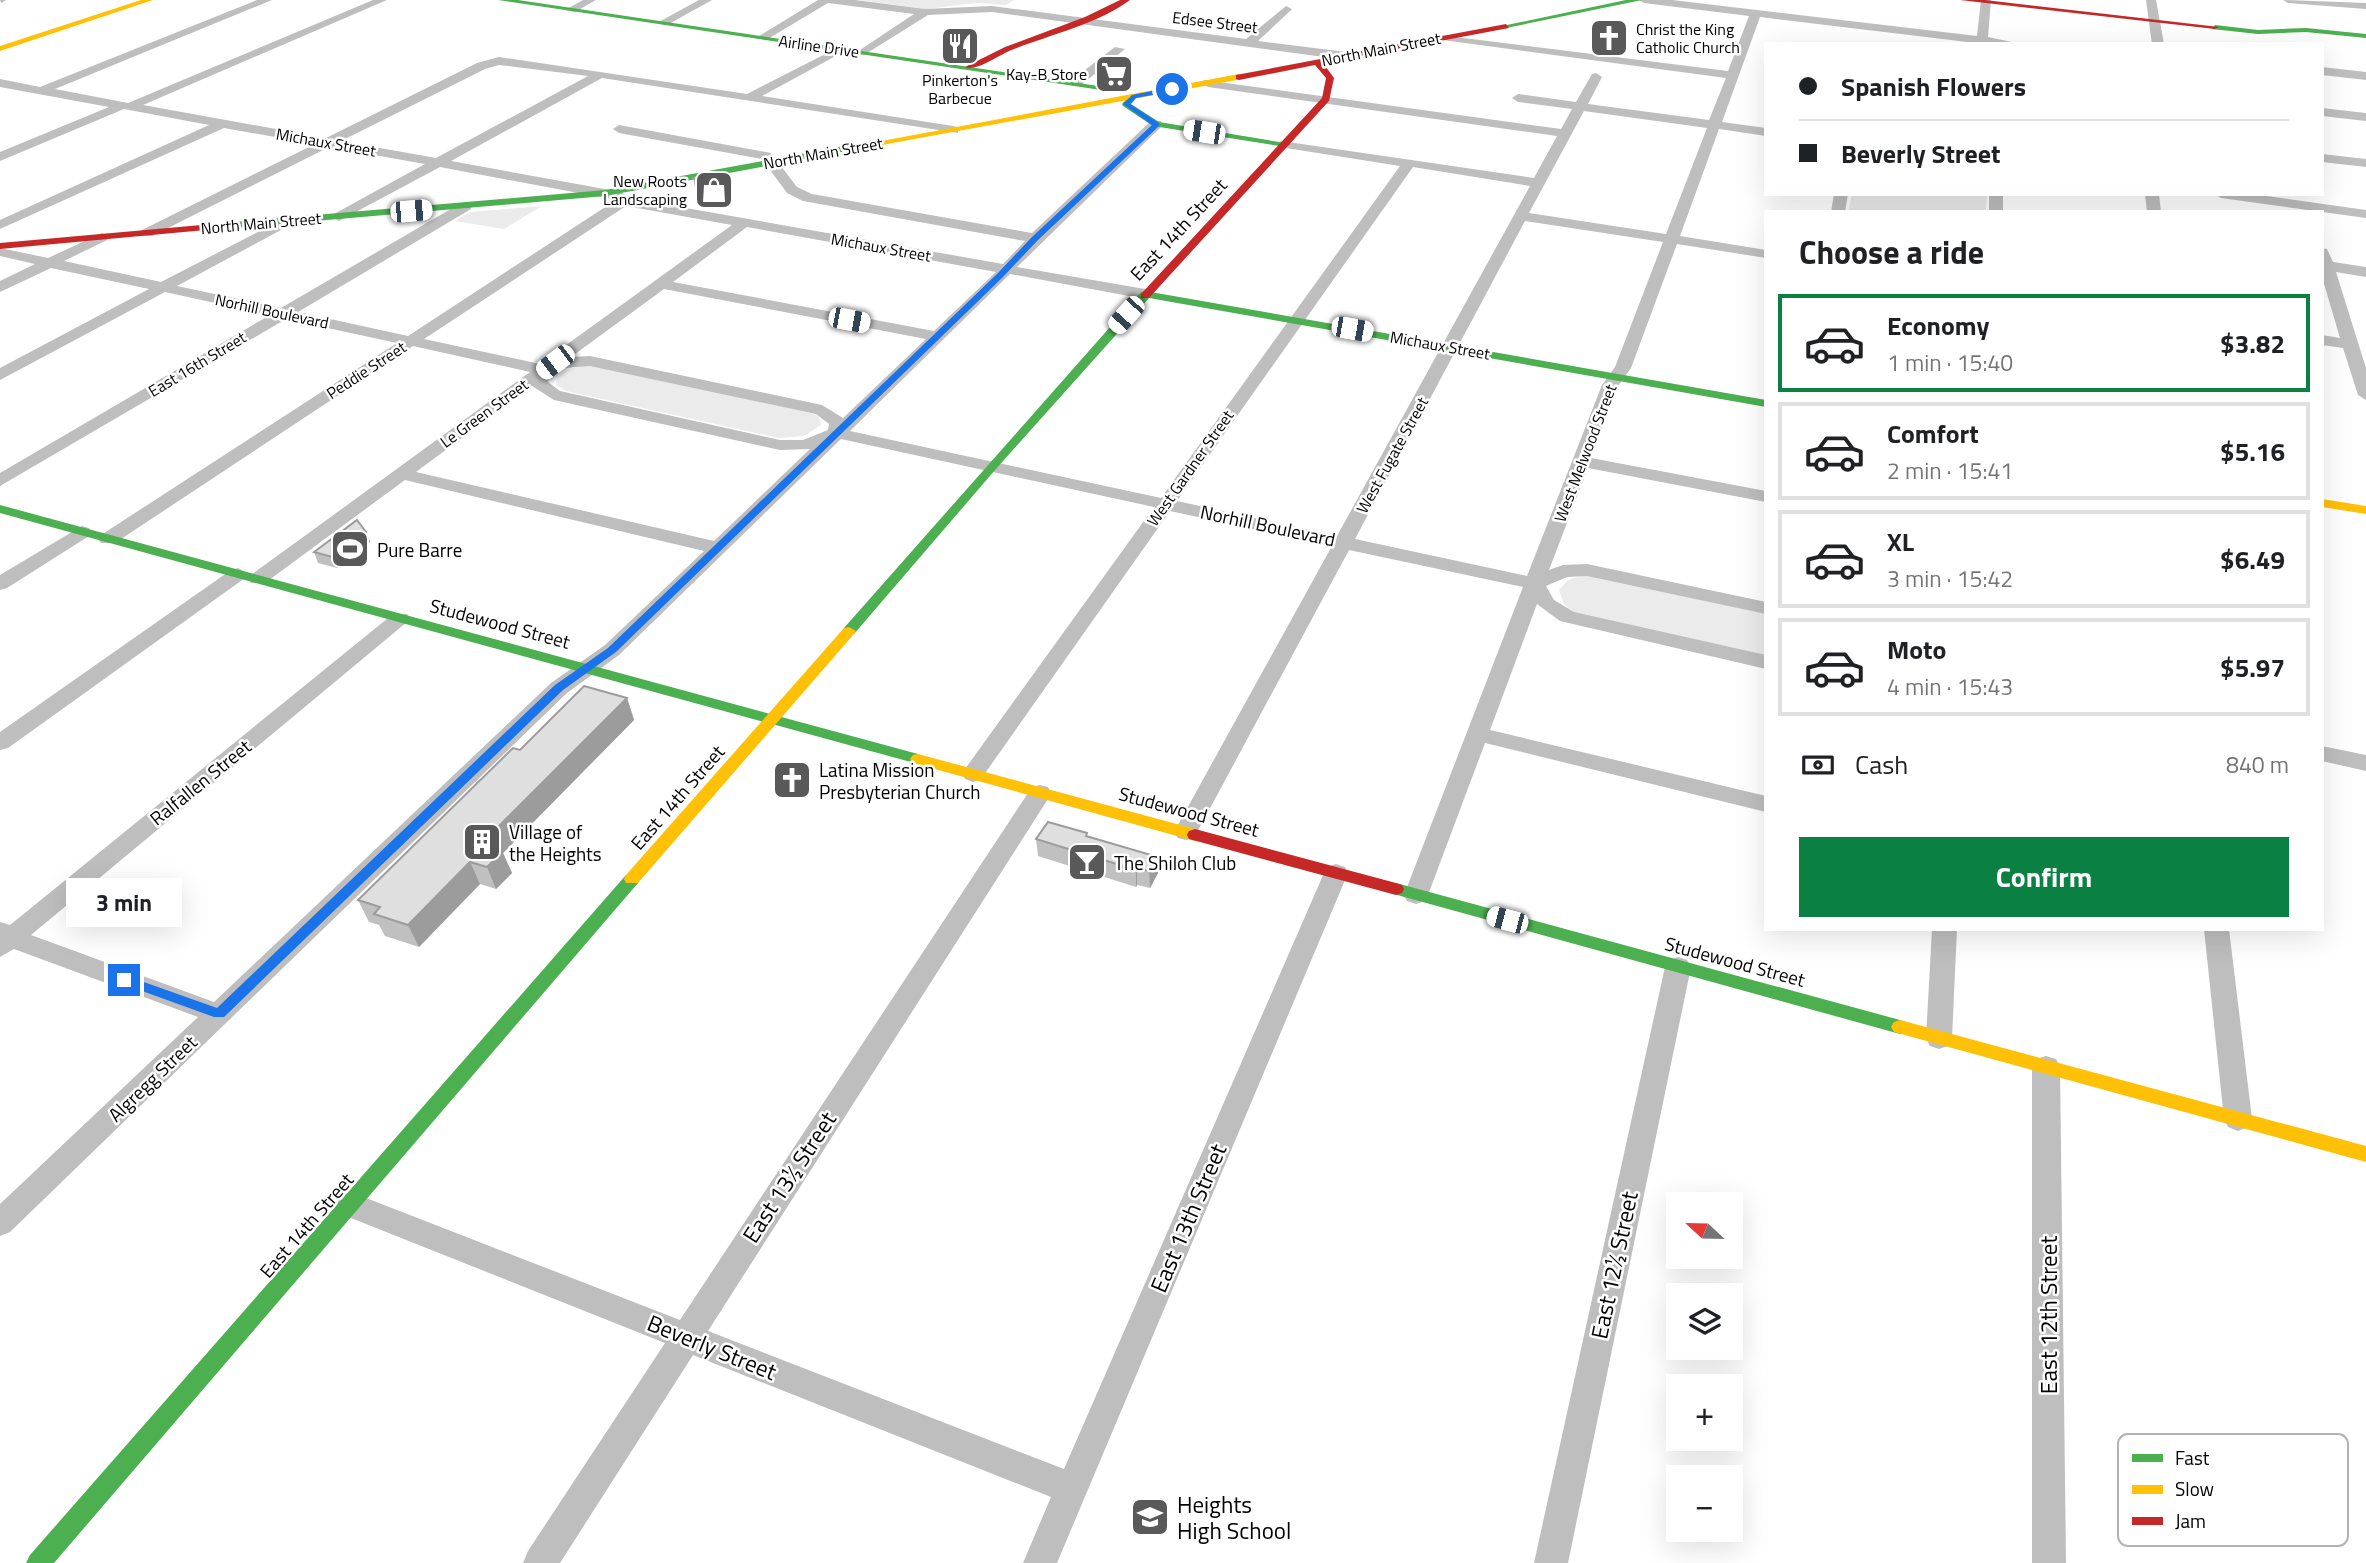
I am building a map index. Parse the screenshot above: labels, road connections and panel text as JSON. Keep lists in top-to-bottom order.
{
  "streets": {
    "main road": [
      "Airline Drive",
      "North Main Street",
      "Michaux Street",
      "East 14th Street",
      "Studewood Street"
    ],
    "street": [
      "Edsee Street",
      "Norhill Boulevard",
      "East 16th Street",
      "Peddie Street",
      "Le Green Street",
      "West Melwood Street",
      "West Fugate Street",
      "West Gardner Street",
      "Ralfallen Street",
      "Algregg Street",
      "East 13½ Street",
      "East 13th Street",
      "East 12½ Street",
      "East 12th Street",
      "Beverly Street"
    ]
  },
  "crossings": [
    ["Edsee Street", "North Main Street"],
    ["Airline Drive", "North Main Street"],
    ["North Main Street", "Michaux Street"],
    ["North Main Street", "East 16th Street"],
    ["Michaux Street", "East 14th Street"],
    ["Michaux Street", "Peddie Street"],
    ["Michaux Street", "Le Green Street"],
    ["Michaux Street", "West Melwood Street"],
    ["Michaux Street", "West Fugate Street"],
    ["Michaux Street", "West Gardner Street"],
    ["Michaux Street", "Algregg Street"],
    ["East 14th Street", "Norhill Boulevard"],
    ["East 14th Street", "Studewood Street"],
    ["East 14th Street", "Beverly Street"],
    ["Norhill Boulevard", "East 16th Street"],
    ["Norhill Boulevard", "Peddie Street"],
    ["Norhill Boulevard", "Le Green Street"],
    ["Norhill Boulevard", "West Melwood Street"],
    ["Norhill Boulevard", "West Fugate Street"],
    ["Norhill Boulevard", "West Gardner Street"],
    ["Norhill Boulevard", "Algregg Street"],
    ["Peddie Street", "Studewood Street"],
    ["Le Green Street", "Studewood Street"],
    ["West Melwood Street", "Studewood Street"],
    ["West Fugate Street", "Studewood Street"],
    ["West Gardner Street", "Studewood Street"],
    ["Studewood Street", "Ralfallen Street"],
    ["Studewood Street", "Algregg Street"],
    ["Studewood Street", "East 13½ Street"],
    ["Studewood Street", "East 13th Street"],
    ["Studewood Street", "East 12½ Street"],
    ["Studewood Street", "East 12th Street"],
    ["East 13½ Street", "Beverly Street"],
    ["East 13th Street", "Beverly Street"]
  ],
  "places": {
    "church": ["Christ the King Catholic Church", "Latina Mission Presbyterian Church"],
    "restaurant": ["Pinkerton's Barbecue"],
    "supermarket": ["Kay-B Store"],
    "shop": ["New Roots Landscaping"],
    "sports": ["Pure Barre"],
    "building": ["Village of the Heights"],
    "bar": ["The Shiloh Club"],
    "school or university": ["Heights High School"]
  },
  "legend": ["Fast", "Slow", "Jam"],
  "north": "left",
  "page": {
    "banner": ["Spanish Flowers", "Beverly Street"],
    "heading": "Choose a ride",
    "list": [
      {
        "name": "Economy",
        "note": "1 min · 15:40",
        "value": "$3.82"
      },
      {
        "name": "Comfort",
        "note": "2 min · 15:41",
        "value": "$5.16"
      },
      {
        "name": "XL",
        "note": "3 min · 15:42",
        "value": "$6.49"
      },
      {
        "name": "Moto",
        "note": "4 min · 15:43",
        "value": "$5.97"
      }
    ],
    "pay": ["Cash", "840 m"],
    "buttons": "Confirm",
    "bubble": "3 min",
    "map_buttons": ["+", "−"]
  }
}
